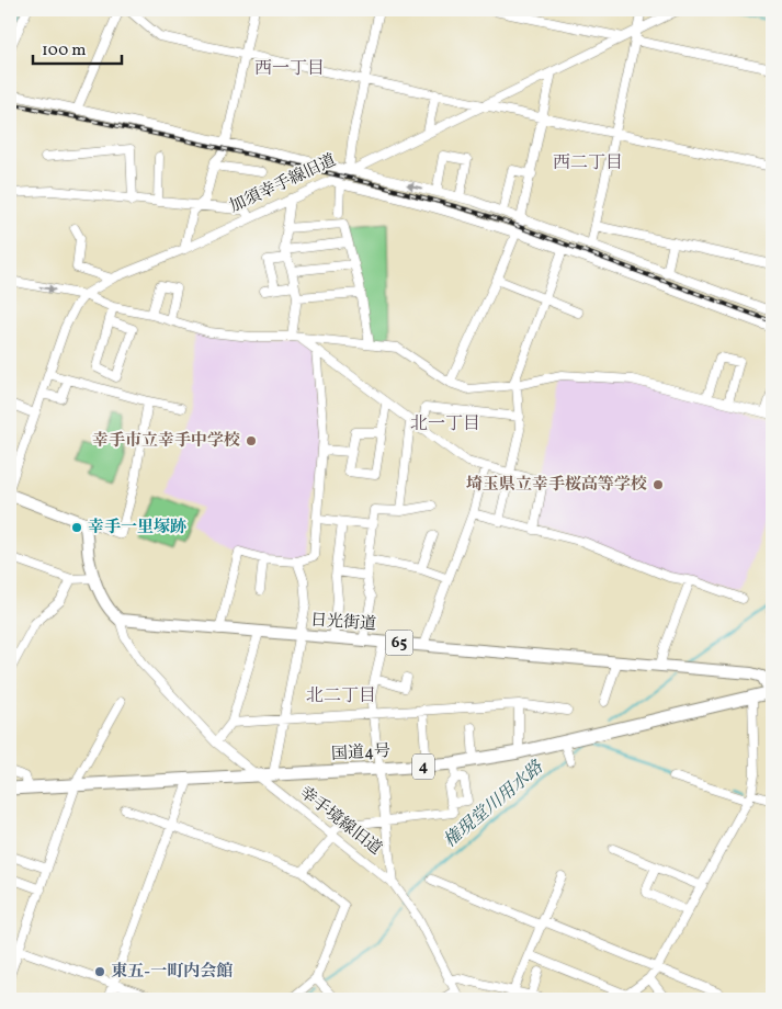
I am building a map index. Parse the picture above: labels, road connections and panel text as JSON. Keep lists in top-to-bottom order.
{
  "streets": {
    "highway": ["国道4号", "4"],
    "main road": ["日光街道", "65"],
    "street": ["加須幸手線旧道", "幸手境線旧道"]
  },
  "crossings": [
    ["日光街道", "国道4号"],
    ["日光街道", "幸手境線旧道"],
    ["国道4号", "幸手境線旧道"]
  ],
  "districts": [
    "西一丁目",
    "西二丁目",
    "北一丁目",
    "北二丁目"
  ],
  "water": ["権現堂川用水路"],
  "places": [
    "幸手市立幸手中学校",
    "埼玉県立幸手桜高等学校",
    "幸手一里塚跡",
    "東五-一町内会館"
  ],
  "scale_bar": "100 m"
}
